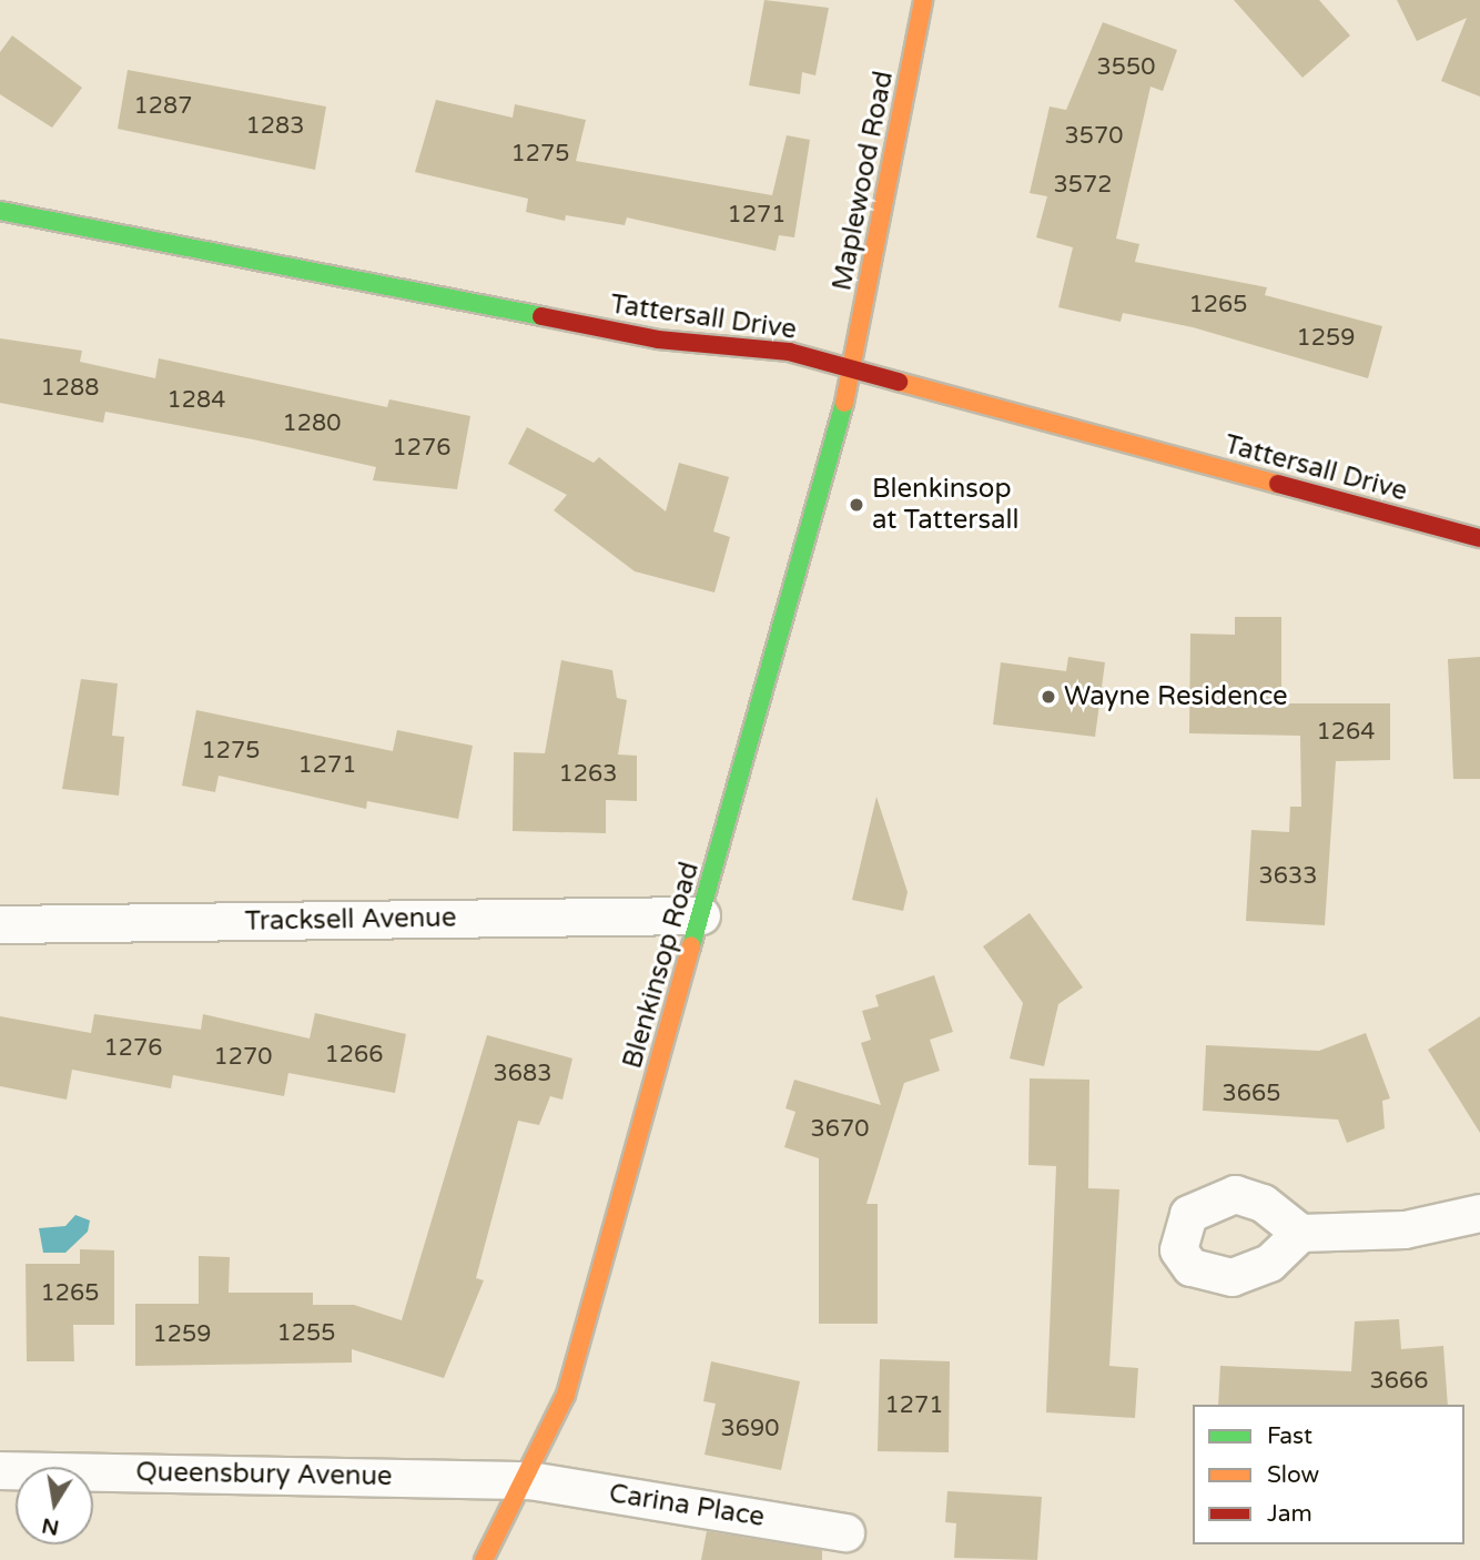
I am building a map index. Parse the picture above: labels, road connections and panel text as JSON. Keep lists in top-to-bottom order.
{
  "streets": {
    "street": [
      "Maplewood Road",
      "Tattersall Drive",
      "Tracksell Avenue",
      "Blenkinsop Road",
      "Queensbury Avenue",
      "Carina Place"
    ]
  },
  "crossings": [
    ["Maplewood Road", "Tattersall Drive"],
    ["Maplewood Road", "Blenkinsop Road"],
    ["Tattersall Drive", "Blenkinsop Road"],
    ["Tracksell Avenue", "Blenkinsop Road"],
    ["Blenkinsop Road", "Queensbury Avenue"],
    ["Blenkinsop Road", "Carina Place"],
    ["Queensbury Avenue", "Carina Place"]
  ],
  "places": ["Blenkinsop at Tattersall", "Wayne Residence"],
  "house_numbers": [
    "3550",
    "1287",
    "1283",
    "3570",
    "1275",
    "3572",
    "1271",
    "1265",
    "1259",
    "1288",
    "1284",
    "1280",
    "1276",
    "1264",
    "1275",
    "1271",
    "1263",
    "3633",
    "1276",
    "1266",
    "1270",
    "3683",
    "3665",
    "3670",
    "1265",
    "1255",
    "1259",
    "3666",
    "1271",
    "3690"
  ],
  "legend": ["Fast", "Slow", "Jam"],
  "north": "bottom"
}
